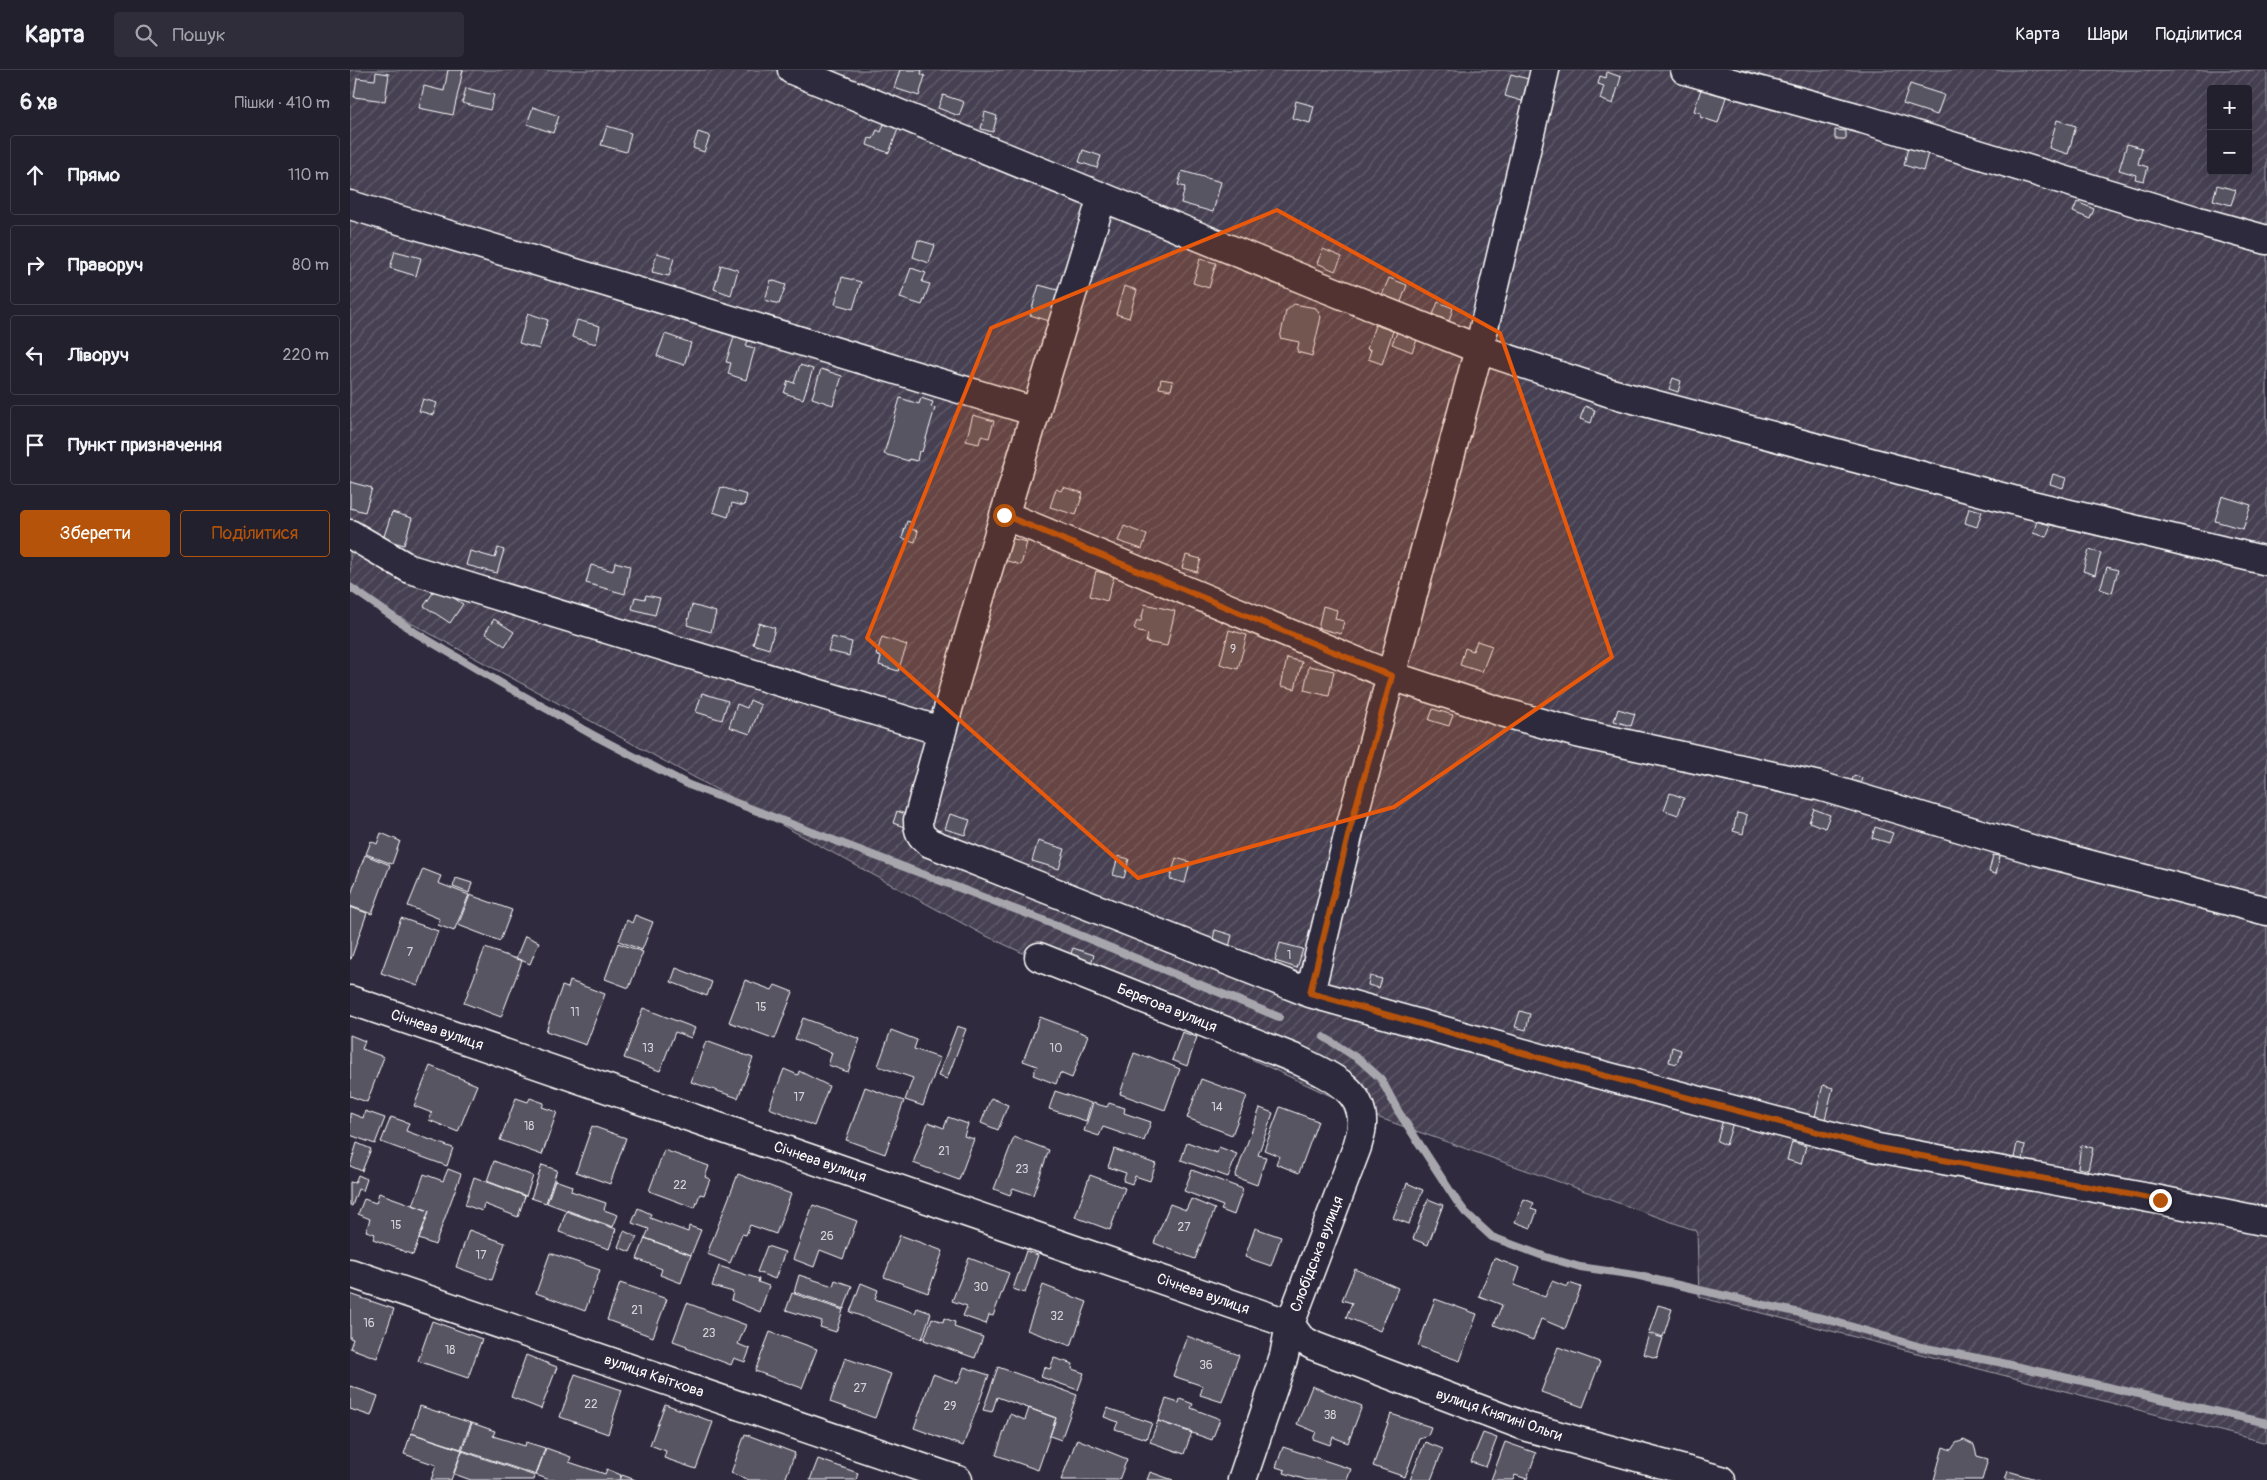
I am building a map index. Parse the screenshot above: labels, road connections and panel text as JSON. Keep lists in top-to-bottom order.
{
  "streets": {
    "street": [
      "Берегова вулиця",
      "Січнева вулиця",
      "Слобідська вулиця",
      "вулиця Квіткова",
      "вулиця Княгині Ольги"
    ]
  },
  "crossings": [
    ["Берегова вулиця", "Слобідська вулиця"],
    ["Січнева вулиця", "Слобідська вулиця"],
    ["Січнева вулиця", "вулиця Княгині Ольги"],
    ["Слобідська вулиця", "вулиця Княгині Ольги"]
  ],
  "house_numbers": [
    "9",
    "7",
    "1",
    "15",
    "11",
    "13",
    "10",
    "17",
    "14",
    "18",
    "21",
    "23",
    "22",
    "15",
    "27",
    "26",
    "17",
    "30",
    "21",
    "32",
    "16",
    "23",
    "18",
    "36",
    "27",
    "22",
    "29",
    "38"
  ],
  "page": {
    "header": "Карта",
    "search": "Пошук",
    "nav": ["Карта", "Шари", "Поділитися"],
    "heading": ["6 хв", "Пішки · 410 m"],
    "map_buttons": ["+", "−"],
    "list": [
      ["Прямо", "110 m"],
      ["Праворуч", "80 m"],
      ["Ліворуч", "220 m"],
      "Пункт призначення"
    ],
    "buttons": ["Зберегти", "Поділитися"]
  }
}
